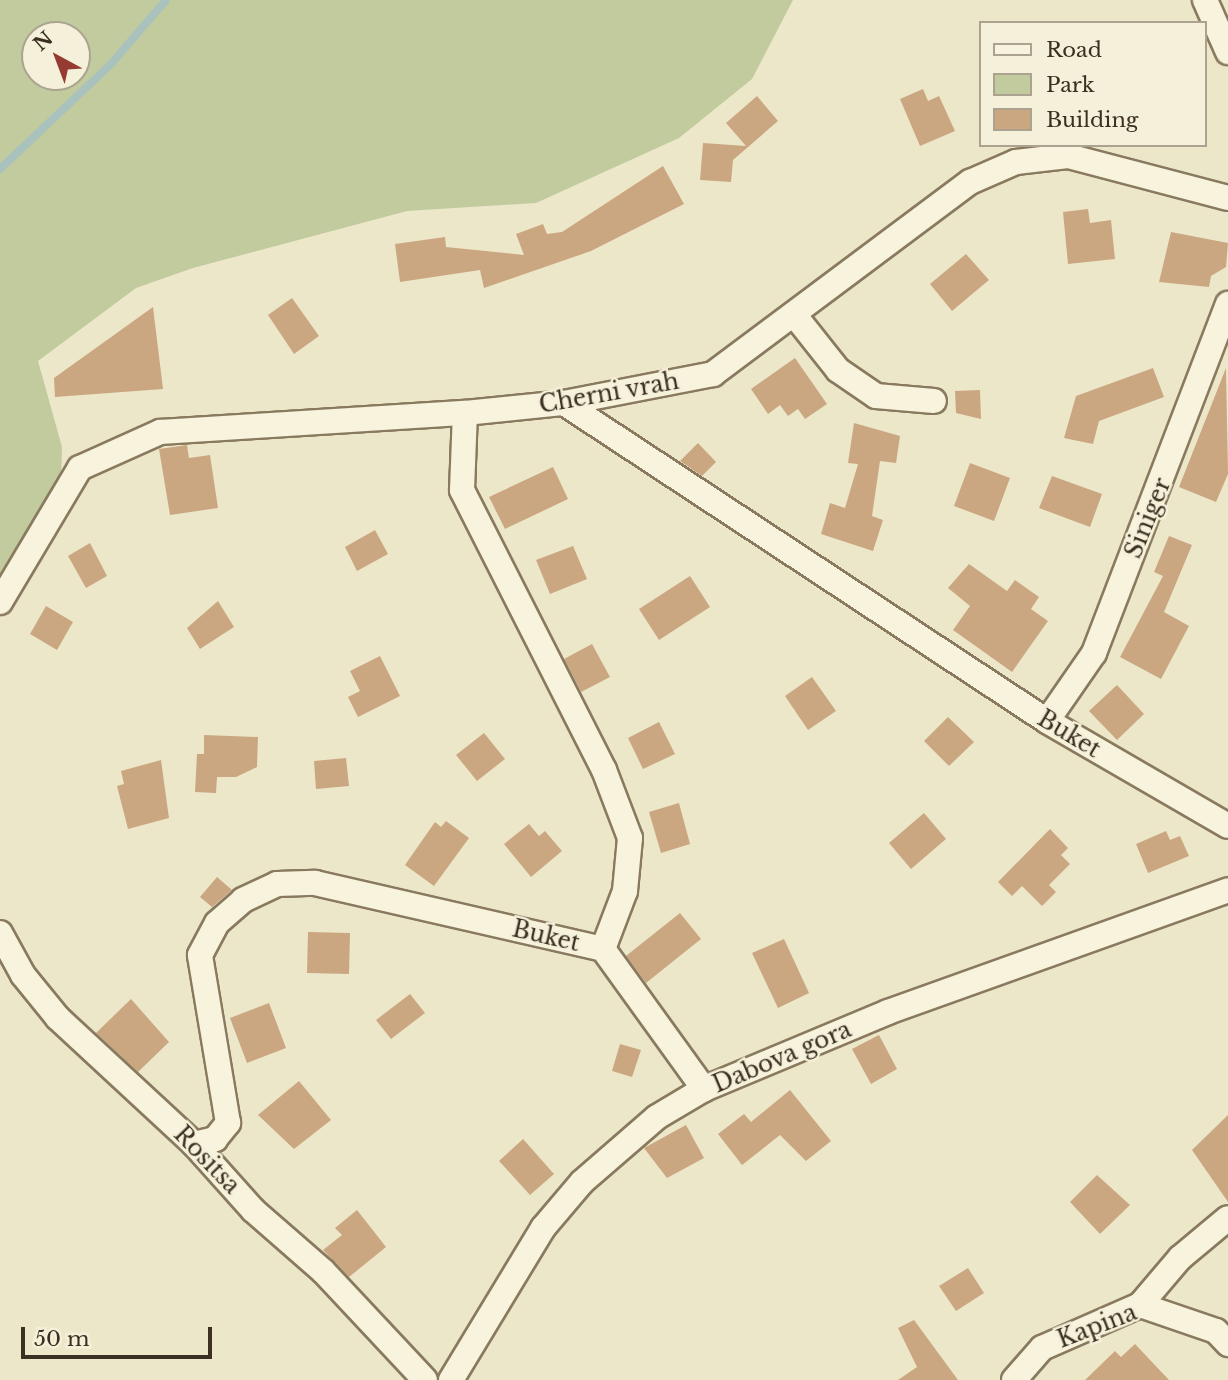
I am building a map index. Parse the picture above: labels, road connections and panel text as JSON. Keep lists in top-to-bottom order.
{
  "streets": {
    "street": [
      "Cherni vrah",
      "Siniger",
      "Buket",
      "Dabova gora",
      "Rositsa",
      "Kapina"
    ]
  },
  "crossings": [
    ["Cherni vrah", "Buket"],
    ["Siniger", "Buket"],
    ["Buket", "Rositsa"]
  ],
  "legend": ["Road", "Park", "Building"],
  "scale_bar": "50 m",
  "north": "top left"
}
